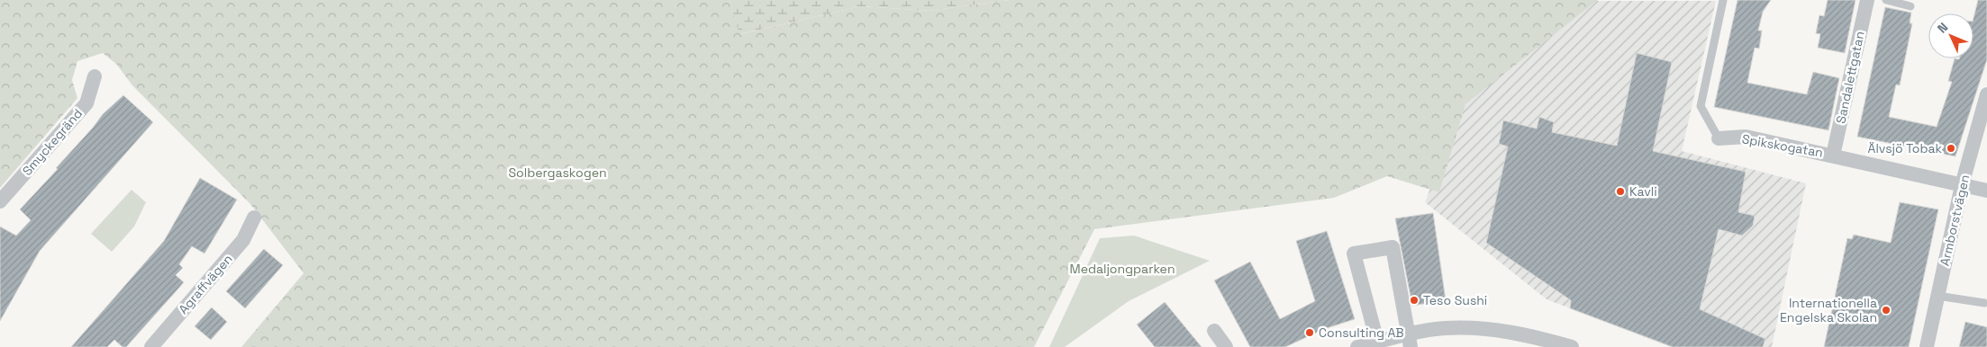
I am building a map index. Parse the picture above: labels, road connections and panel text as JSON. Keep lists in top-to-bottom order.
{
  "streets": {
    "street": [
      "Sandalettgatan",
      "Smyckegränd",
      "Spikskogatan",
      "Armborstvägen",
      "Agraffvägen"
    ]
  },
  "crossings": [
    ["Sandalettgatan", "Spikskogatan"],
    ["Spikskogatan", "Armborstvägen"]
  ],
  "parks": ["Solbergaskogen", "Medaljongparken"],
  "places": [
    "Älvsjö Tobak",
    "Kavli",
    "Teso Sushi",
    "Internationella Engelska Skolan",
    "Consulting AB"
  ],
  "north": "top left"
}
